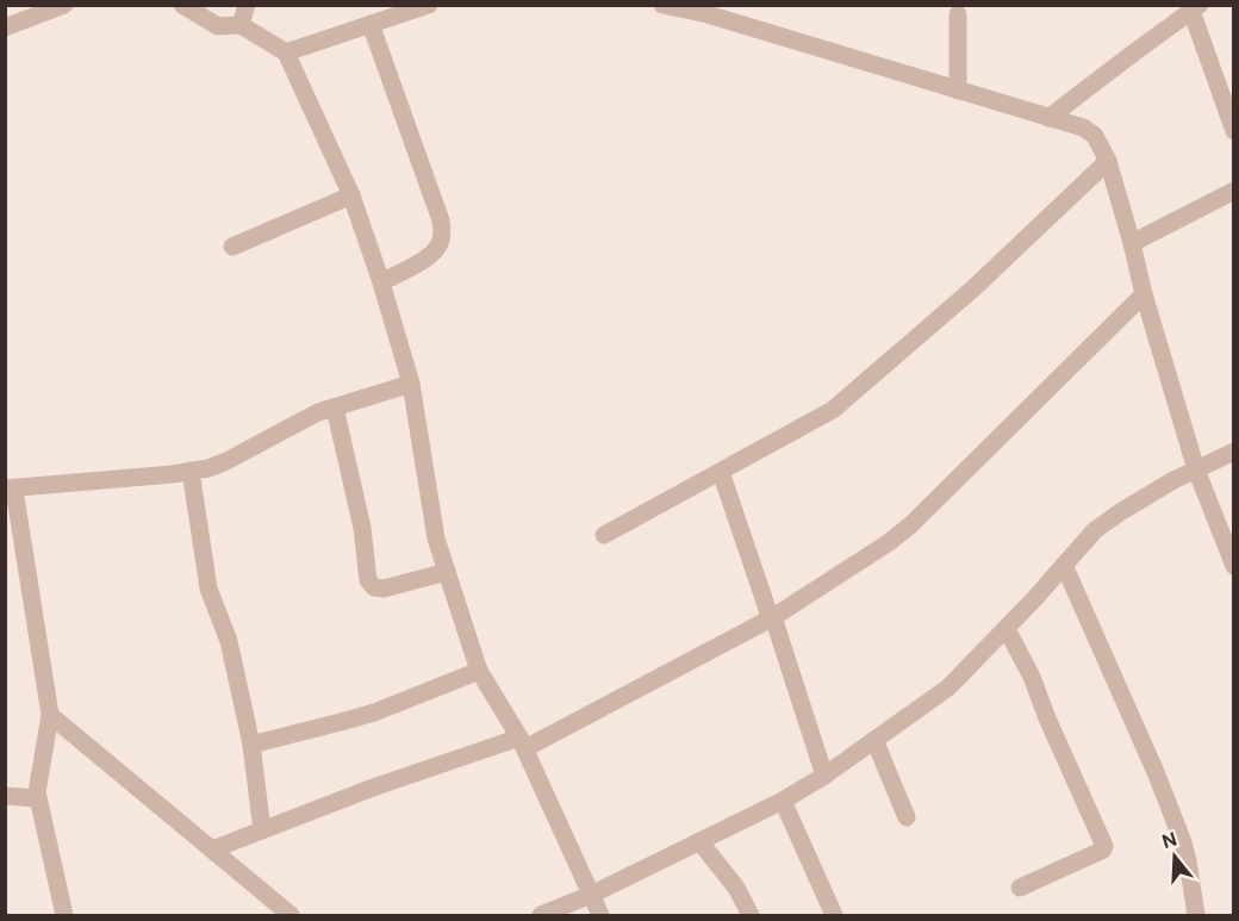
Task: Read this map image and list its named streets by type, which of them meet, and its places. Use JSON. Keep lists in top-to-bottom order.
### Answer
{
  "north": "top"
}
